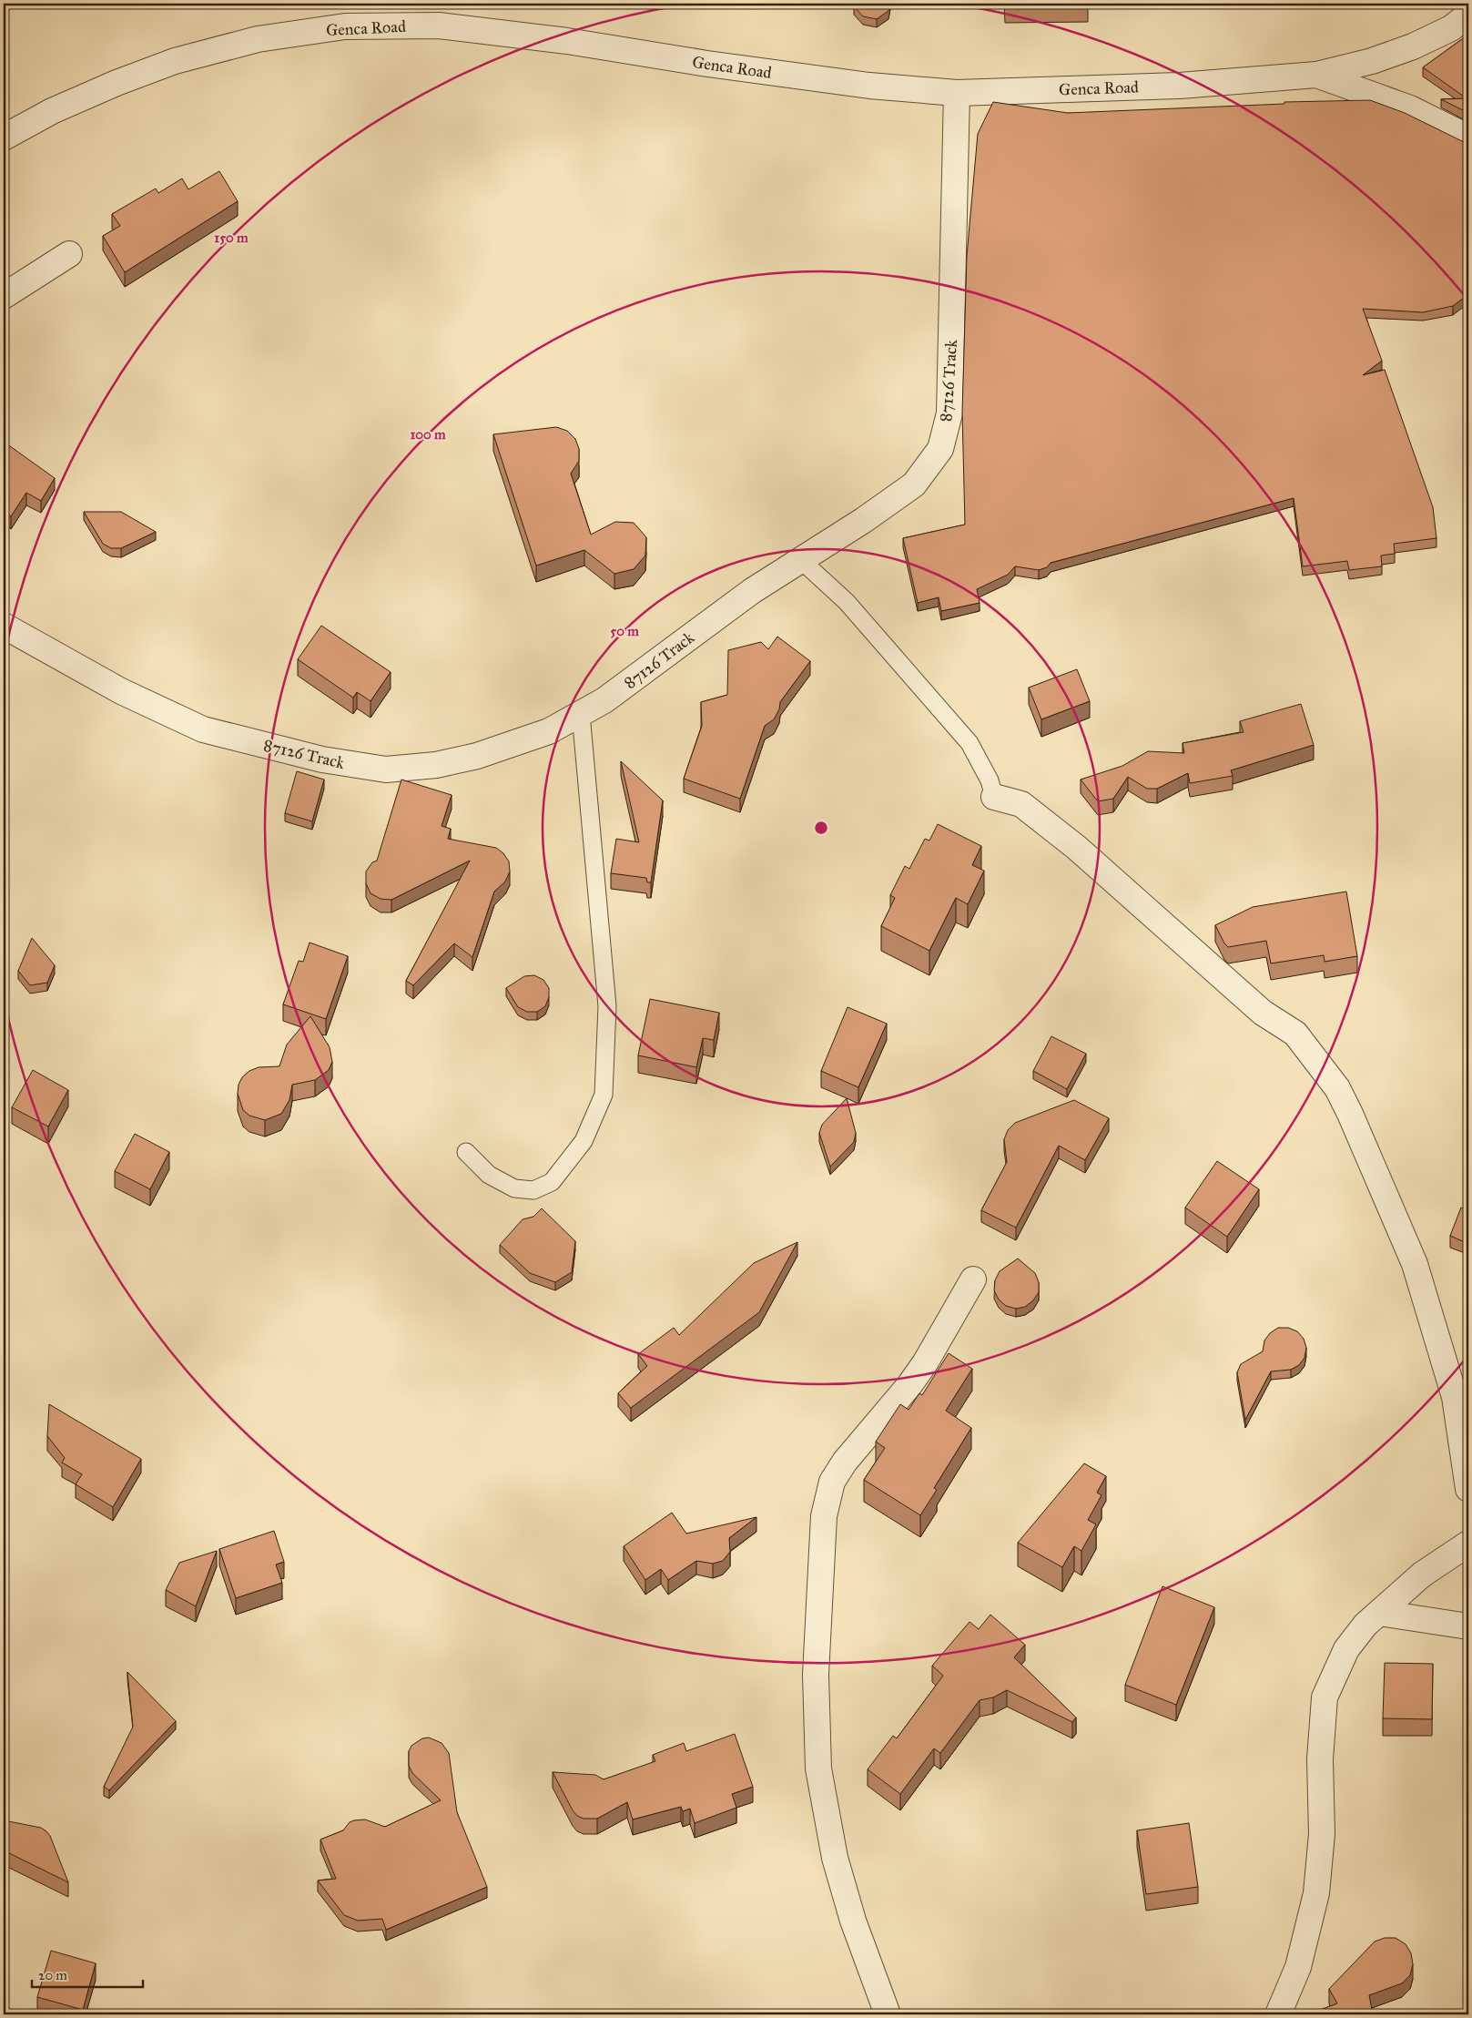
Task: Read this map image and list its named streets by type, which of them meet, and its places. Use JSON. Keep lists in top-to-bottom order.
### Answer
{
  "streets": {
    "street": ["Genca Road", "87126 Track"]
  },
  "crossings": [
    ["Genca Road", "87126 Track"]
  ],
  "scale_bar": "20 m",
  "rings": ["150 m", "100 m", "50 m"]
}
